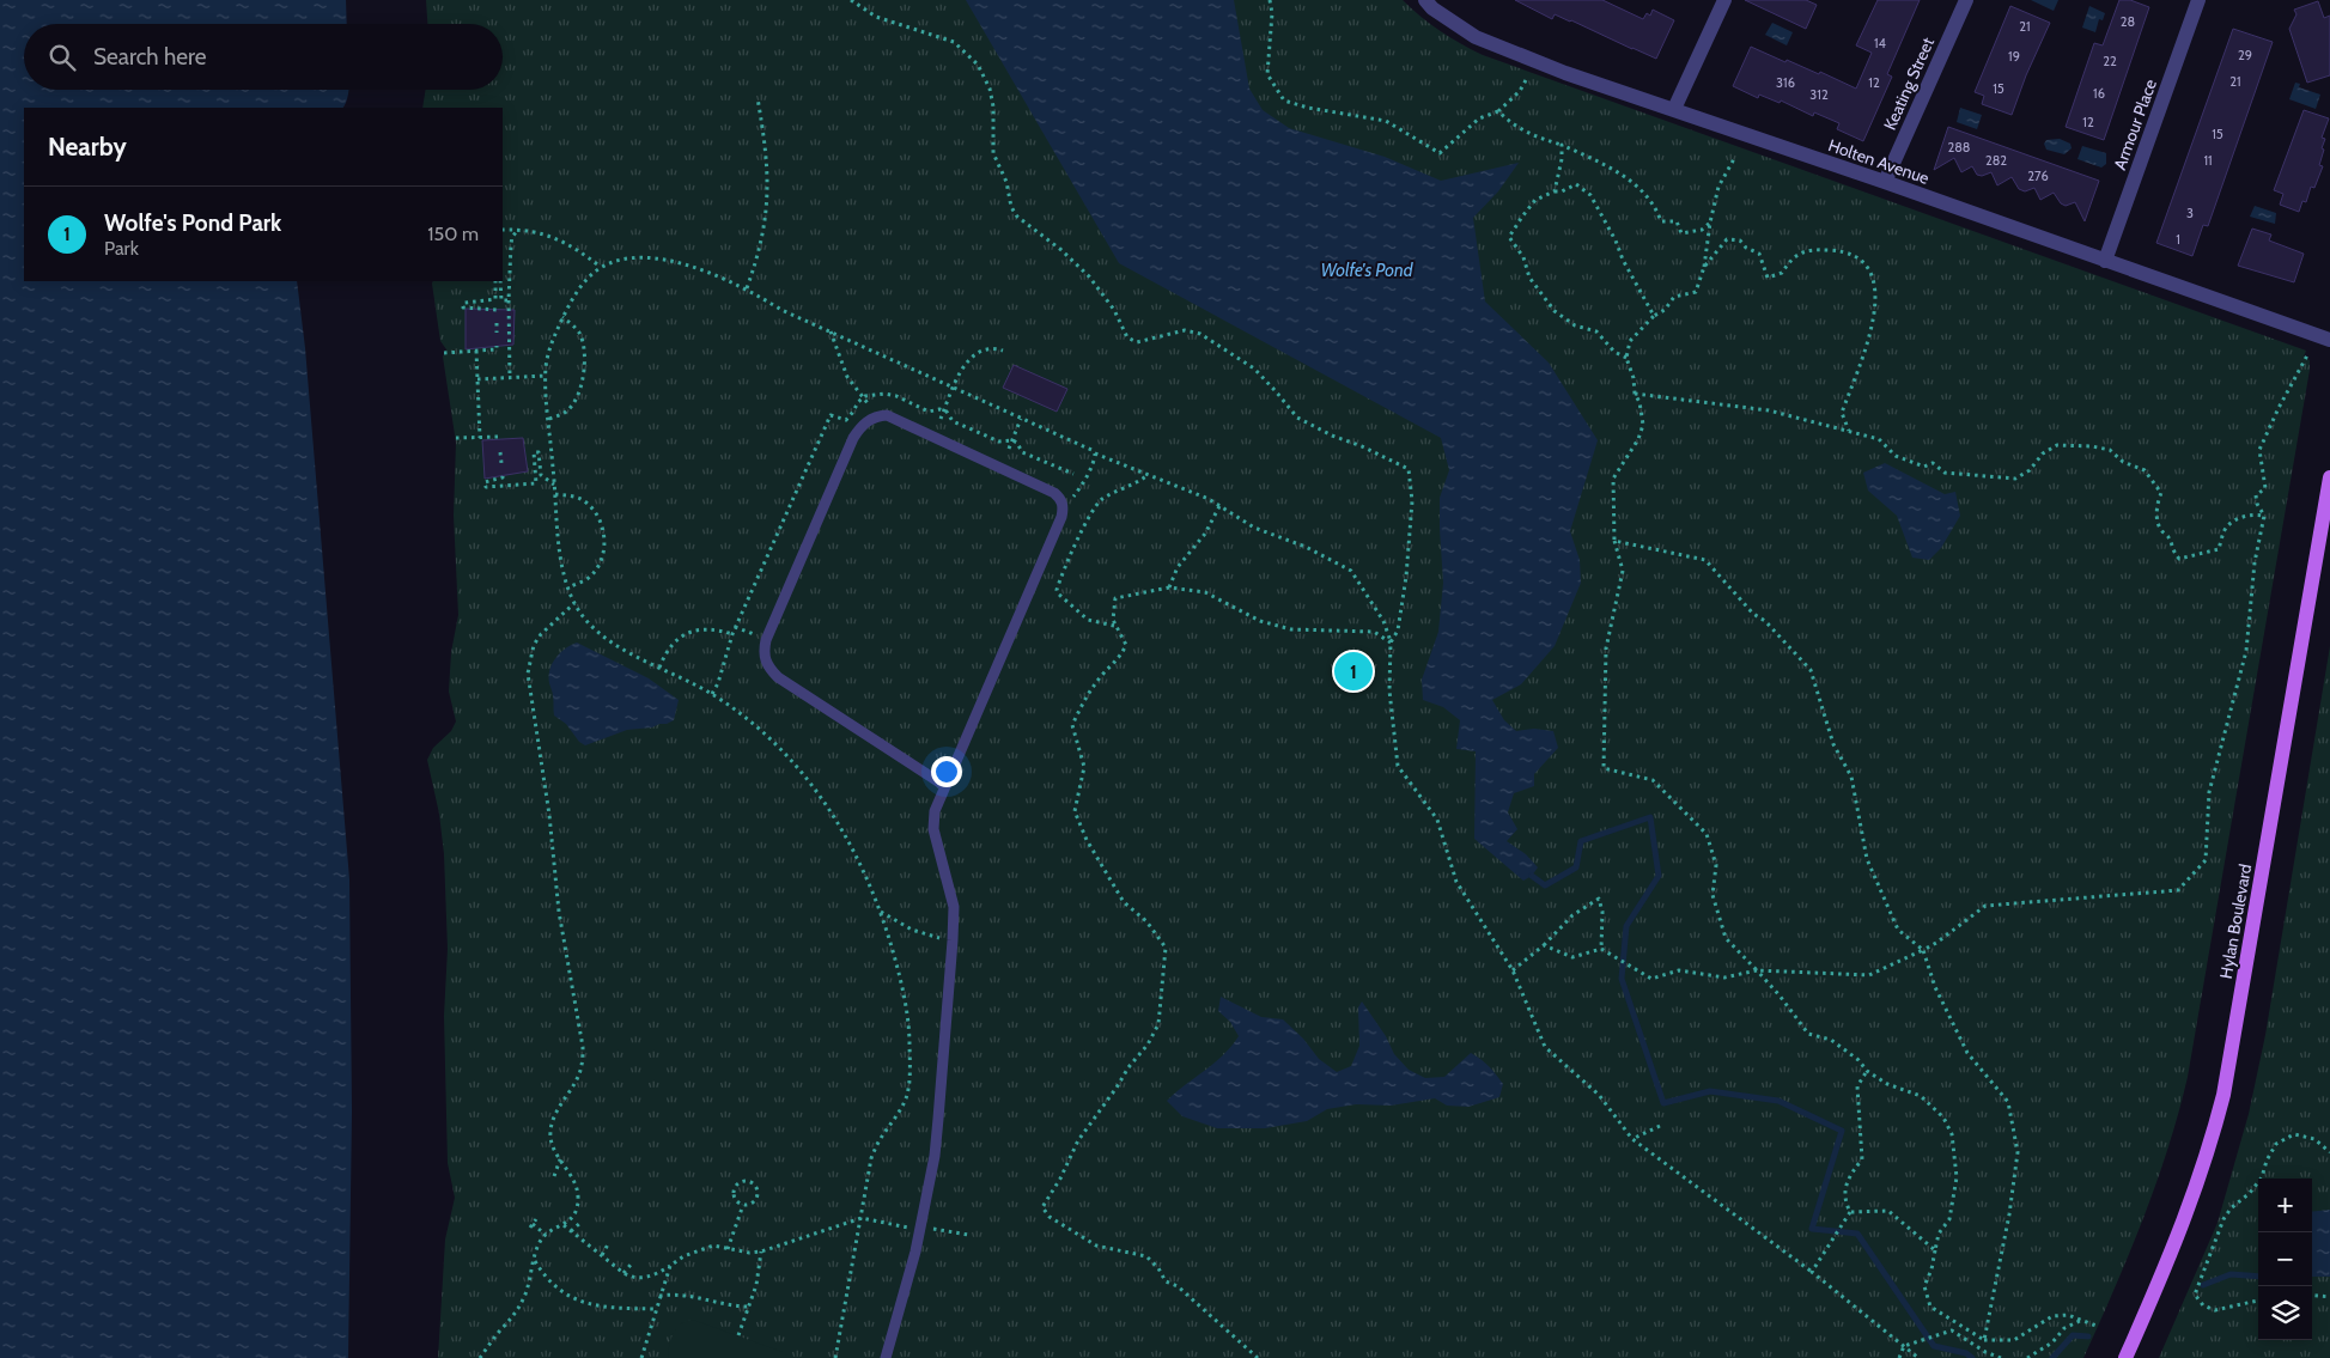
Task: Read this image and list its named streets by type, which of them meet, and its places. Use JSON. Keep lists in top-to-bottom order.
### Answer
{
  "streets": {
    "main road": ["Hylan Boulevard"],
    "street": ["Keating Street", "Armour Place", "Holten Avenue"]
  },
  "crossings": [
    ["Keating Street", "Holten Avenue"],
    ["Armour Place", "Holten Avenue"]
  ],
  "water": ["Wolfe's Pond"],
  "house_numbers": [
    "28",
    "21",
    "14",
    "29",
    "19",
    "22",
    "21",
    "316",
    "12",
    "15",
    "16",
    "312",
    "12",
    "15",
    "288",
    "282",
    "11",
    "276",
    "3",
    "1"
  ],
  "page": {
    "search": "Search here",
    "heading": "Nearby",
    "list": [
      {
        "mark": "1",
        "name": "Wolfe's Pond Park",
        "note": "Park",
        "value": "150 m"
      }
    ],
    "pins": "1",
    "map_buttons": ["+", "−"]
  }
}
